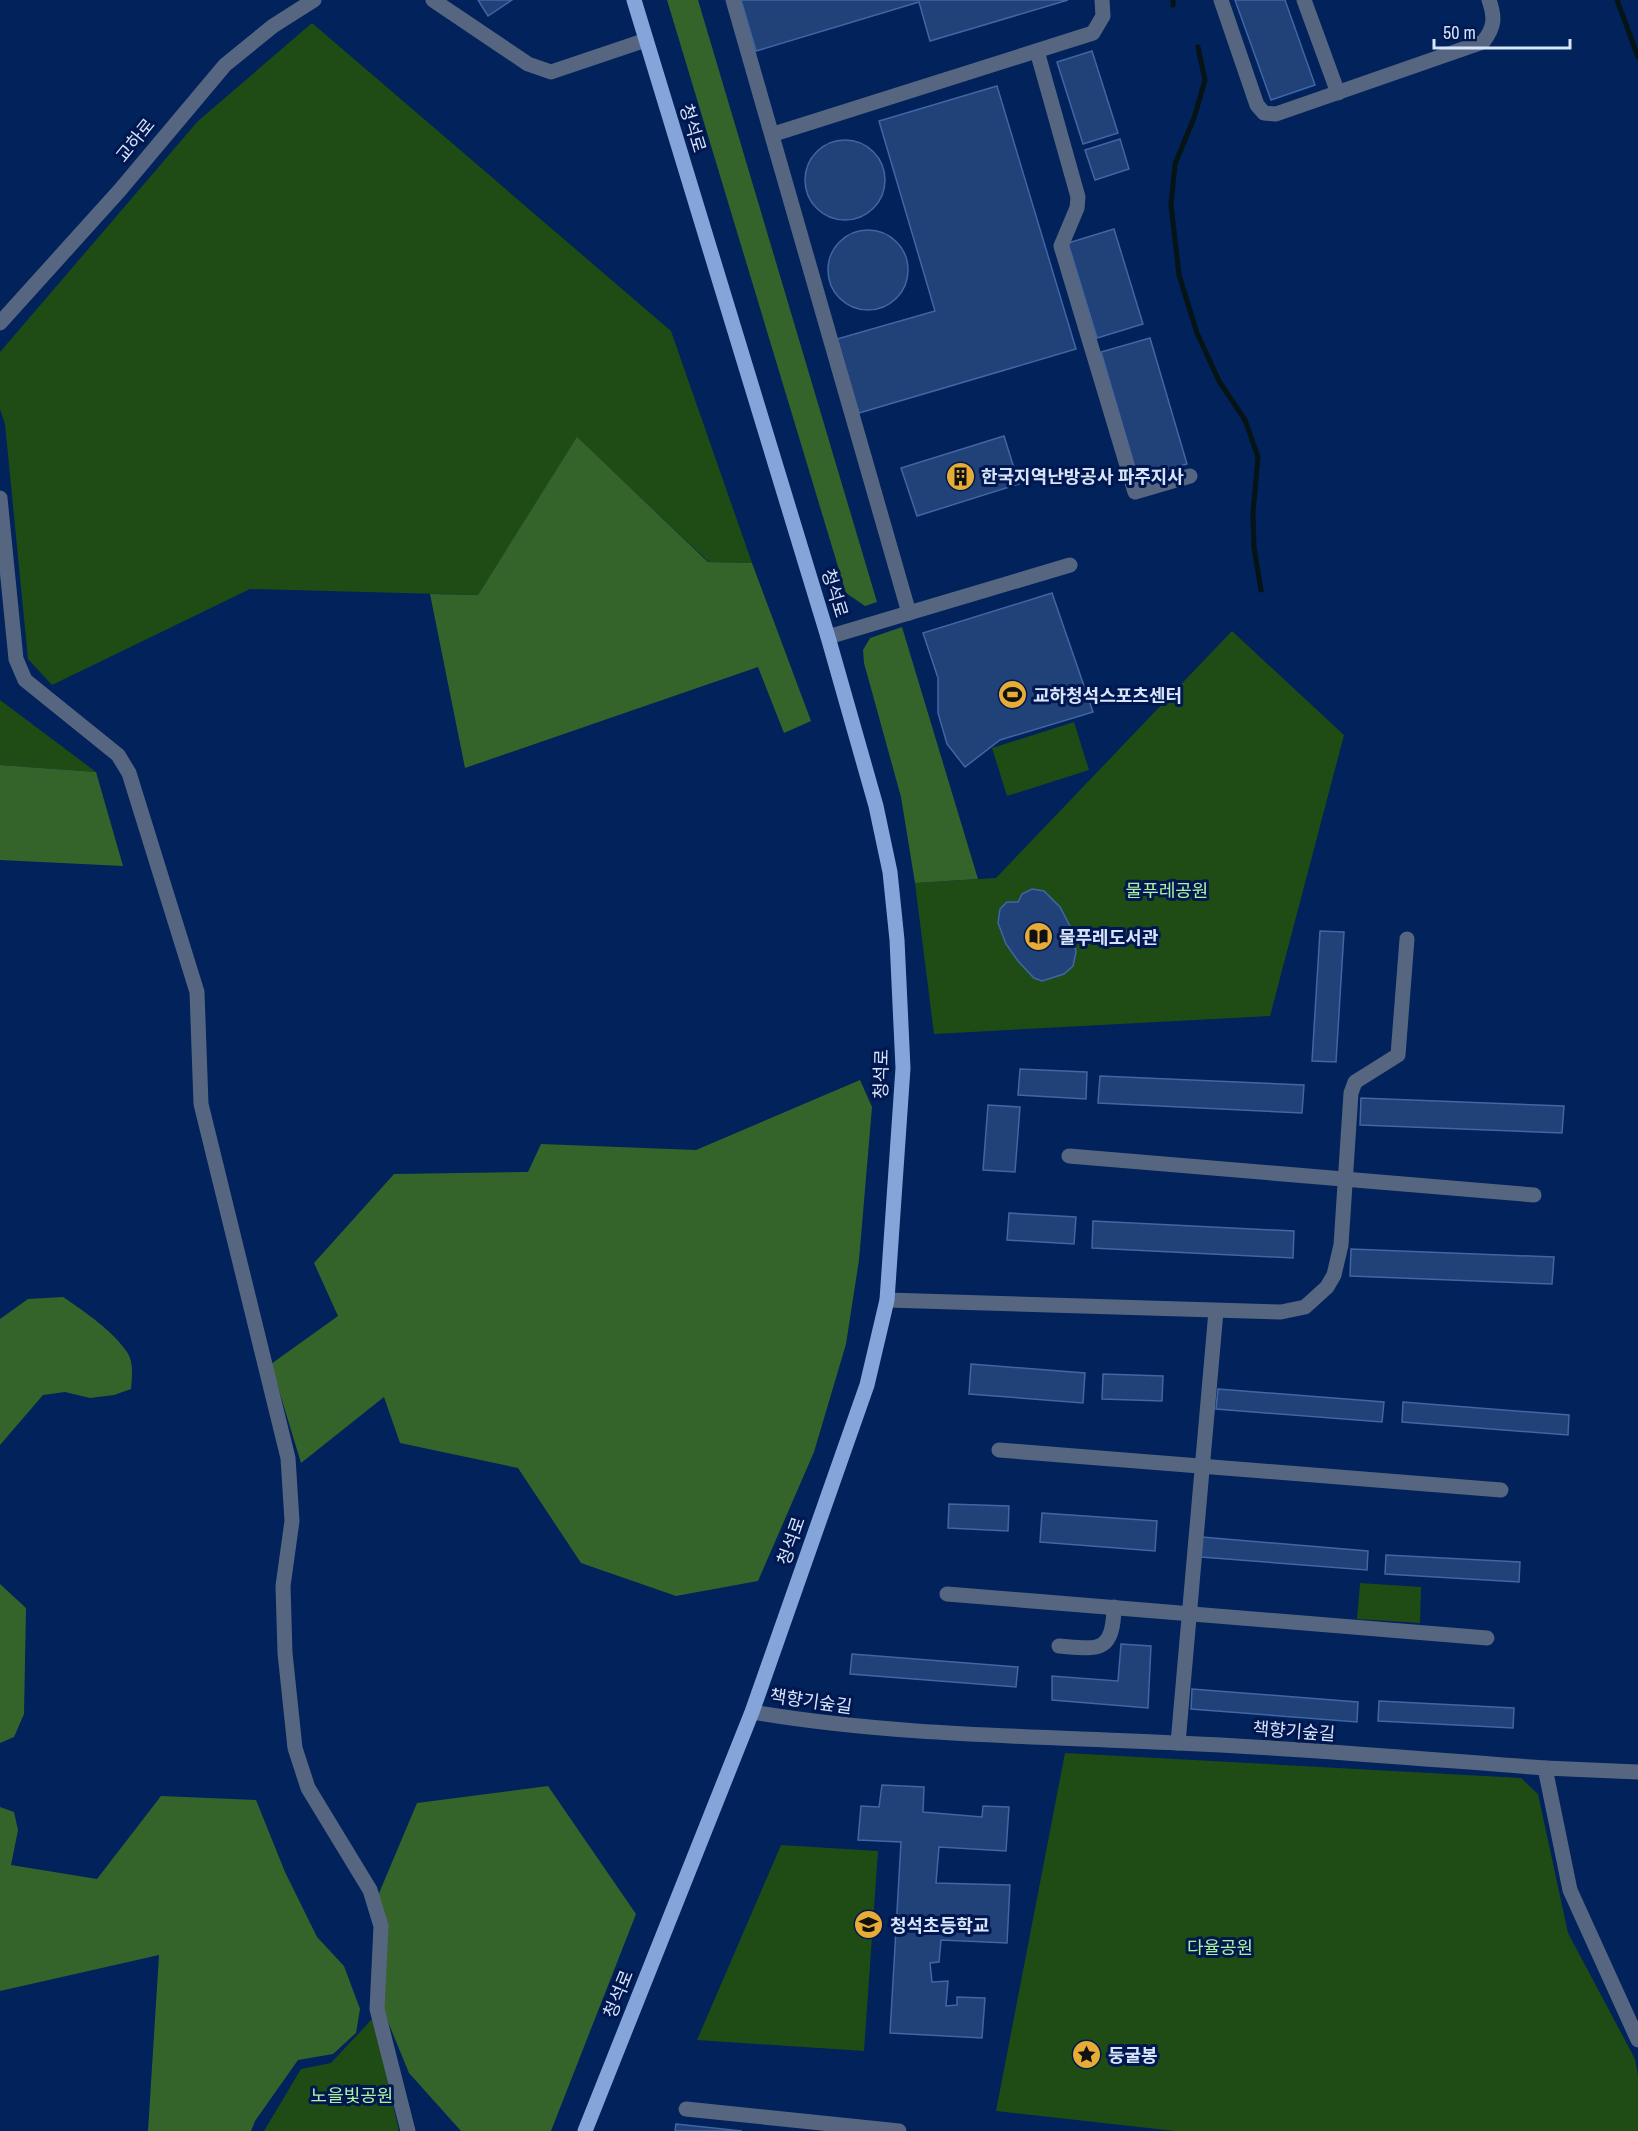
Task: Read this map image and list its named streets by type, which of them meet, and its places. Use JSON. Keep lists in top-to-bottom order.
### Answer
{
  "streets": {
    "main road": ["청석로"],
    "street": ["교하로", "책향기숲길"]
  },
  "crossings": [
    ["청석로", "책향기숲길"]
  ],
  "parks": ["물푸레공원", "다율공원", "노을빛공원"],
  "places": {
    "building": ["한국지역난방공사 파주지사"],
    "sports": ["교하청석스포츠센터"],
    "library": ["물푸레도서관"],
    "school or university": ["청석초등학교"],
    "place": ["둥굴봉"]
  },
  "scale_bar": "50 m"
}
